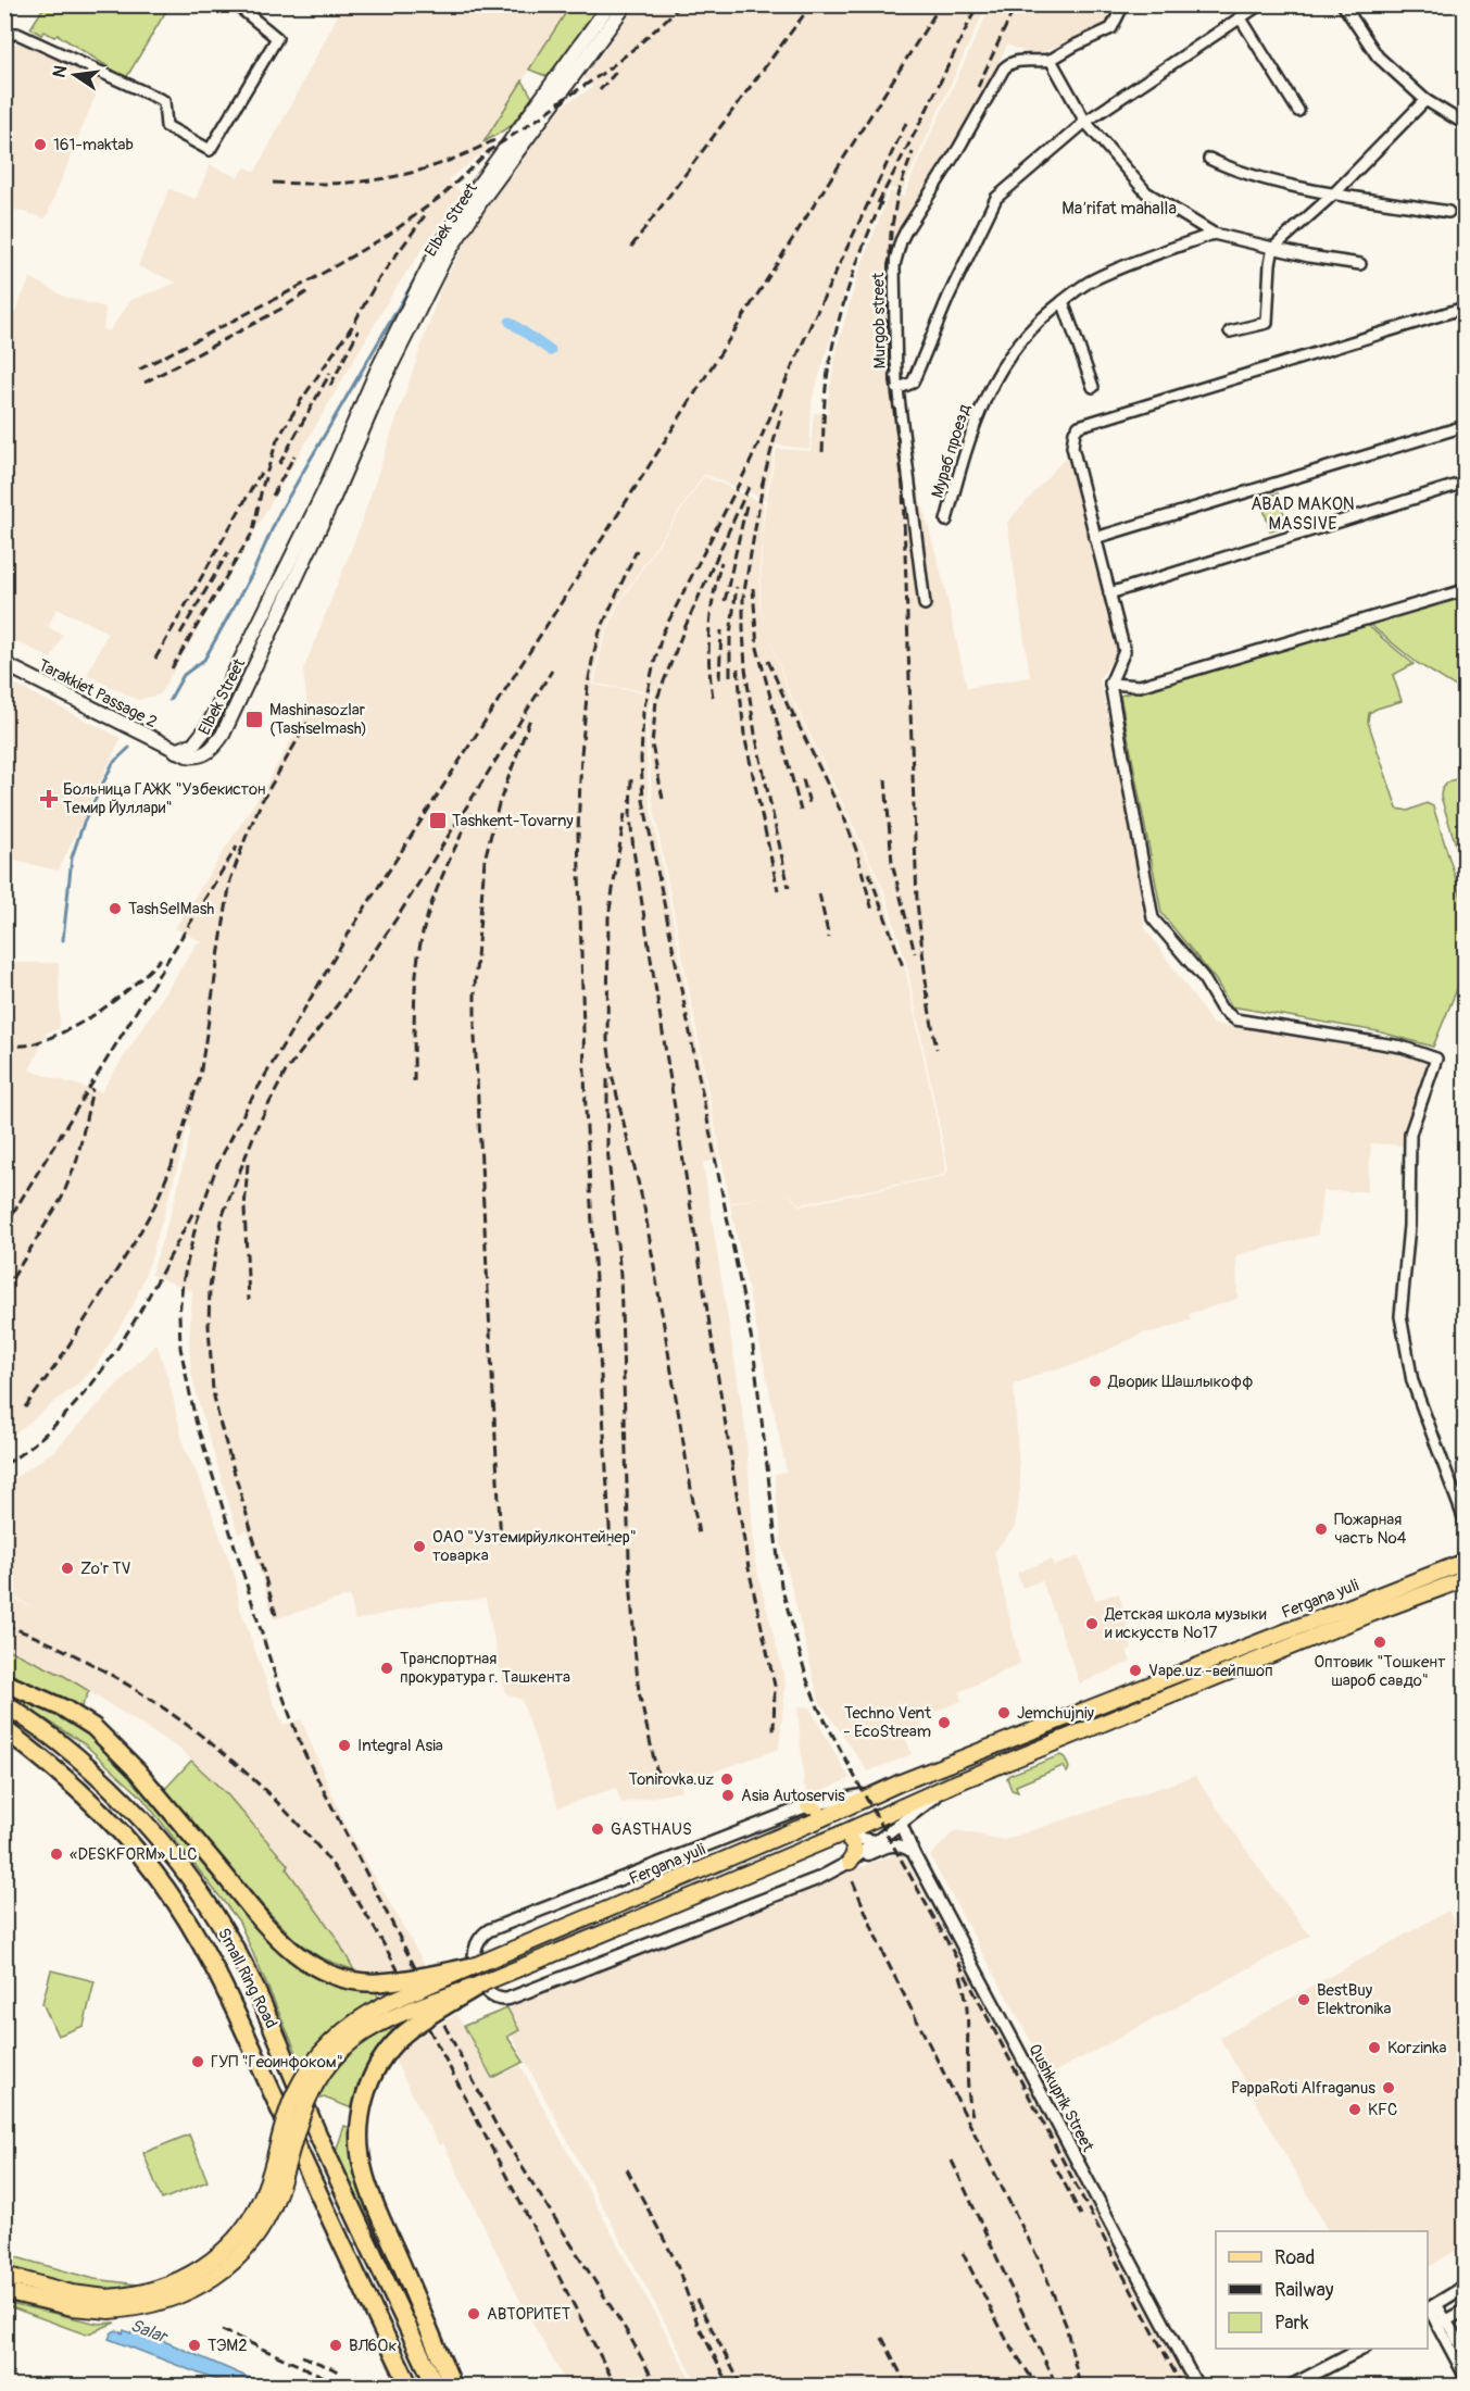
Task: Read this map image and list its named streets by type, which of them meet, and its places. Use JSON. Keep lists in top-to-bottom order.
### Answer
{
  "streets": {
    "highway": ["Small Ring Road"],
    "main road": ["Elbek Street", "Tarakkiet Passage 2", "Fergana yuli"],
    "street": ["Murgob street", "Мураб проезд", "Qushkuprik Street"]
  },
  "crossings": [
    ["Elbek Street", "Tarakkiet Passage 2"]
  ],
  "districts": ["Maʼrifat mahalla", "ABAD MAKON MASSIVE"],
  "water": ["Salar"],
  "places": {
    "other": [
      "161-maktab",
      "TashSelМash",
      "Дворик Шашлыкофф",
      "Пожарная часть №4",
      "ОАО \"Узтемирйулконтейнер\" товарка",
      "Zo'r TV",
      "Детская школа музыки и искусств №17",
      "Оптовик \"Тошкент шароб савдо\"",
      "Транспортная прокуратура г. Ташкента",
      "Vape.uz -вейпшоп",
      "Jemchujniy",
      "Techno Vent - EcoStream",
      "Integral Asia",
      "Tonirovka.uz",
      "Asia Autoservis",
      "GASTHAUS",
      "«DESKFORM» LLC",
      "BestBuy Elektronika",
      "Korzinka",
      "ГУП \"Геоинфоком\"",
      "PappaRoti Alfraganus",
      "KFC",
      "АВТОРИТЕТ",
      "ТЭМ2",
      "ВЛ60к"
    ],
    "transit": ["Mashinasozlar (Tashselmash)", "Tashkent-Tovarny"],
    "health": ["Больница ГАЖК \"Узбекистон Темир Йуллари\""]
  },
  "legend": ["Road", "Railway", "Park"],
  "north": "left"
}
